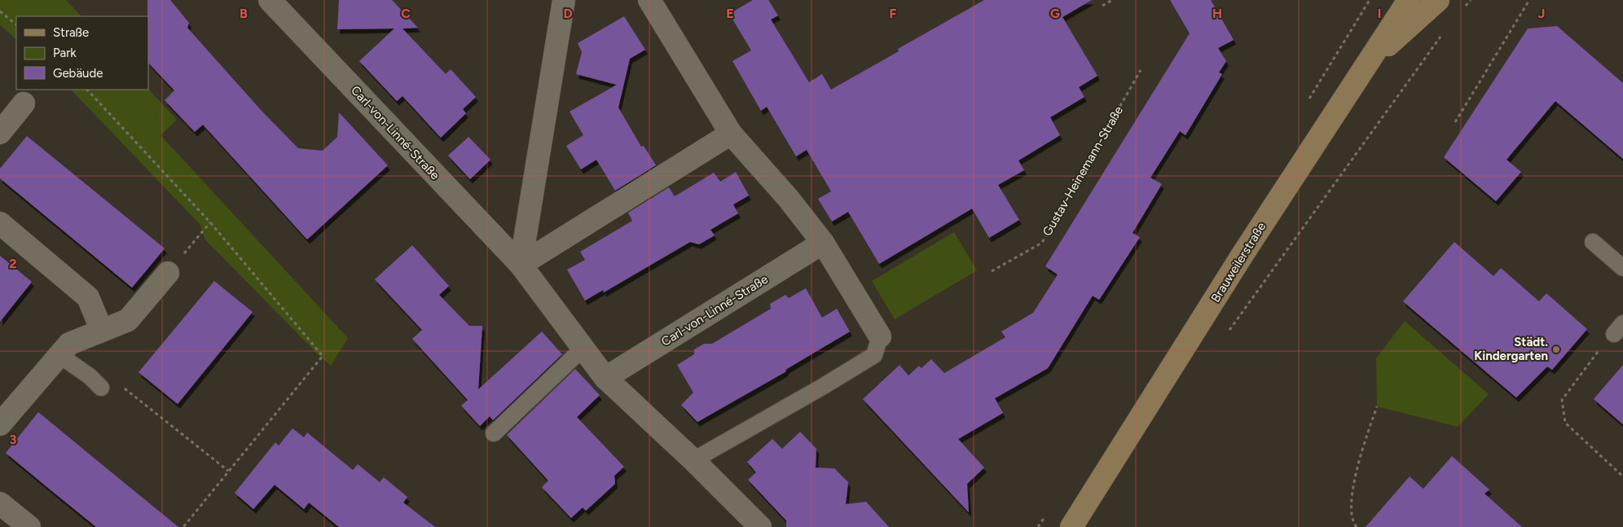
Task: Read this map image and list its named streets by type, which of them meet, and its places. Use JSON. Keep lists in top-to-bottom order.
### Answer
{
  "streets": {
    "main road": ["Brauweilerstraße"],
    "street": ["Carl-von-Linné-Straße"],
    "path": ["Gustav-Heinemann-Straße"]
  },
  "places": ["Städt. Kindergarten"],
  "legend": ["Straße", "Park", "Gebäude"],
  "grid": {
    "columns": [
      "B",
      "C",
      "D",
      "E",
      "F",
      "G",
      "H",
      "I",
      "J"
    ],
    "rows": ["2", "3"]
  }
}
